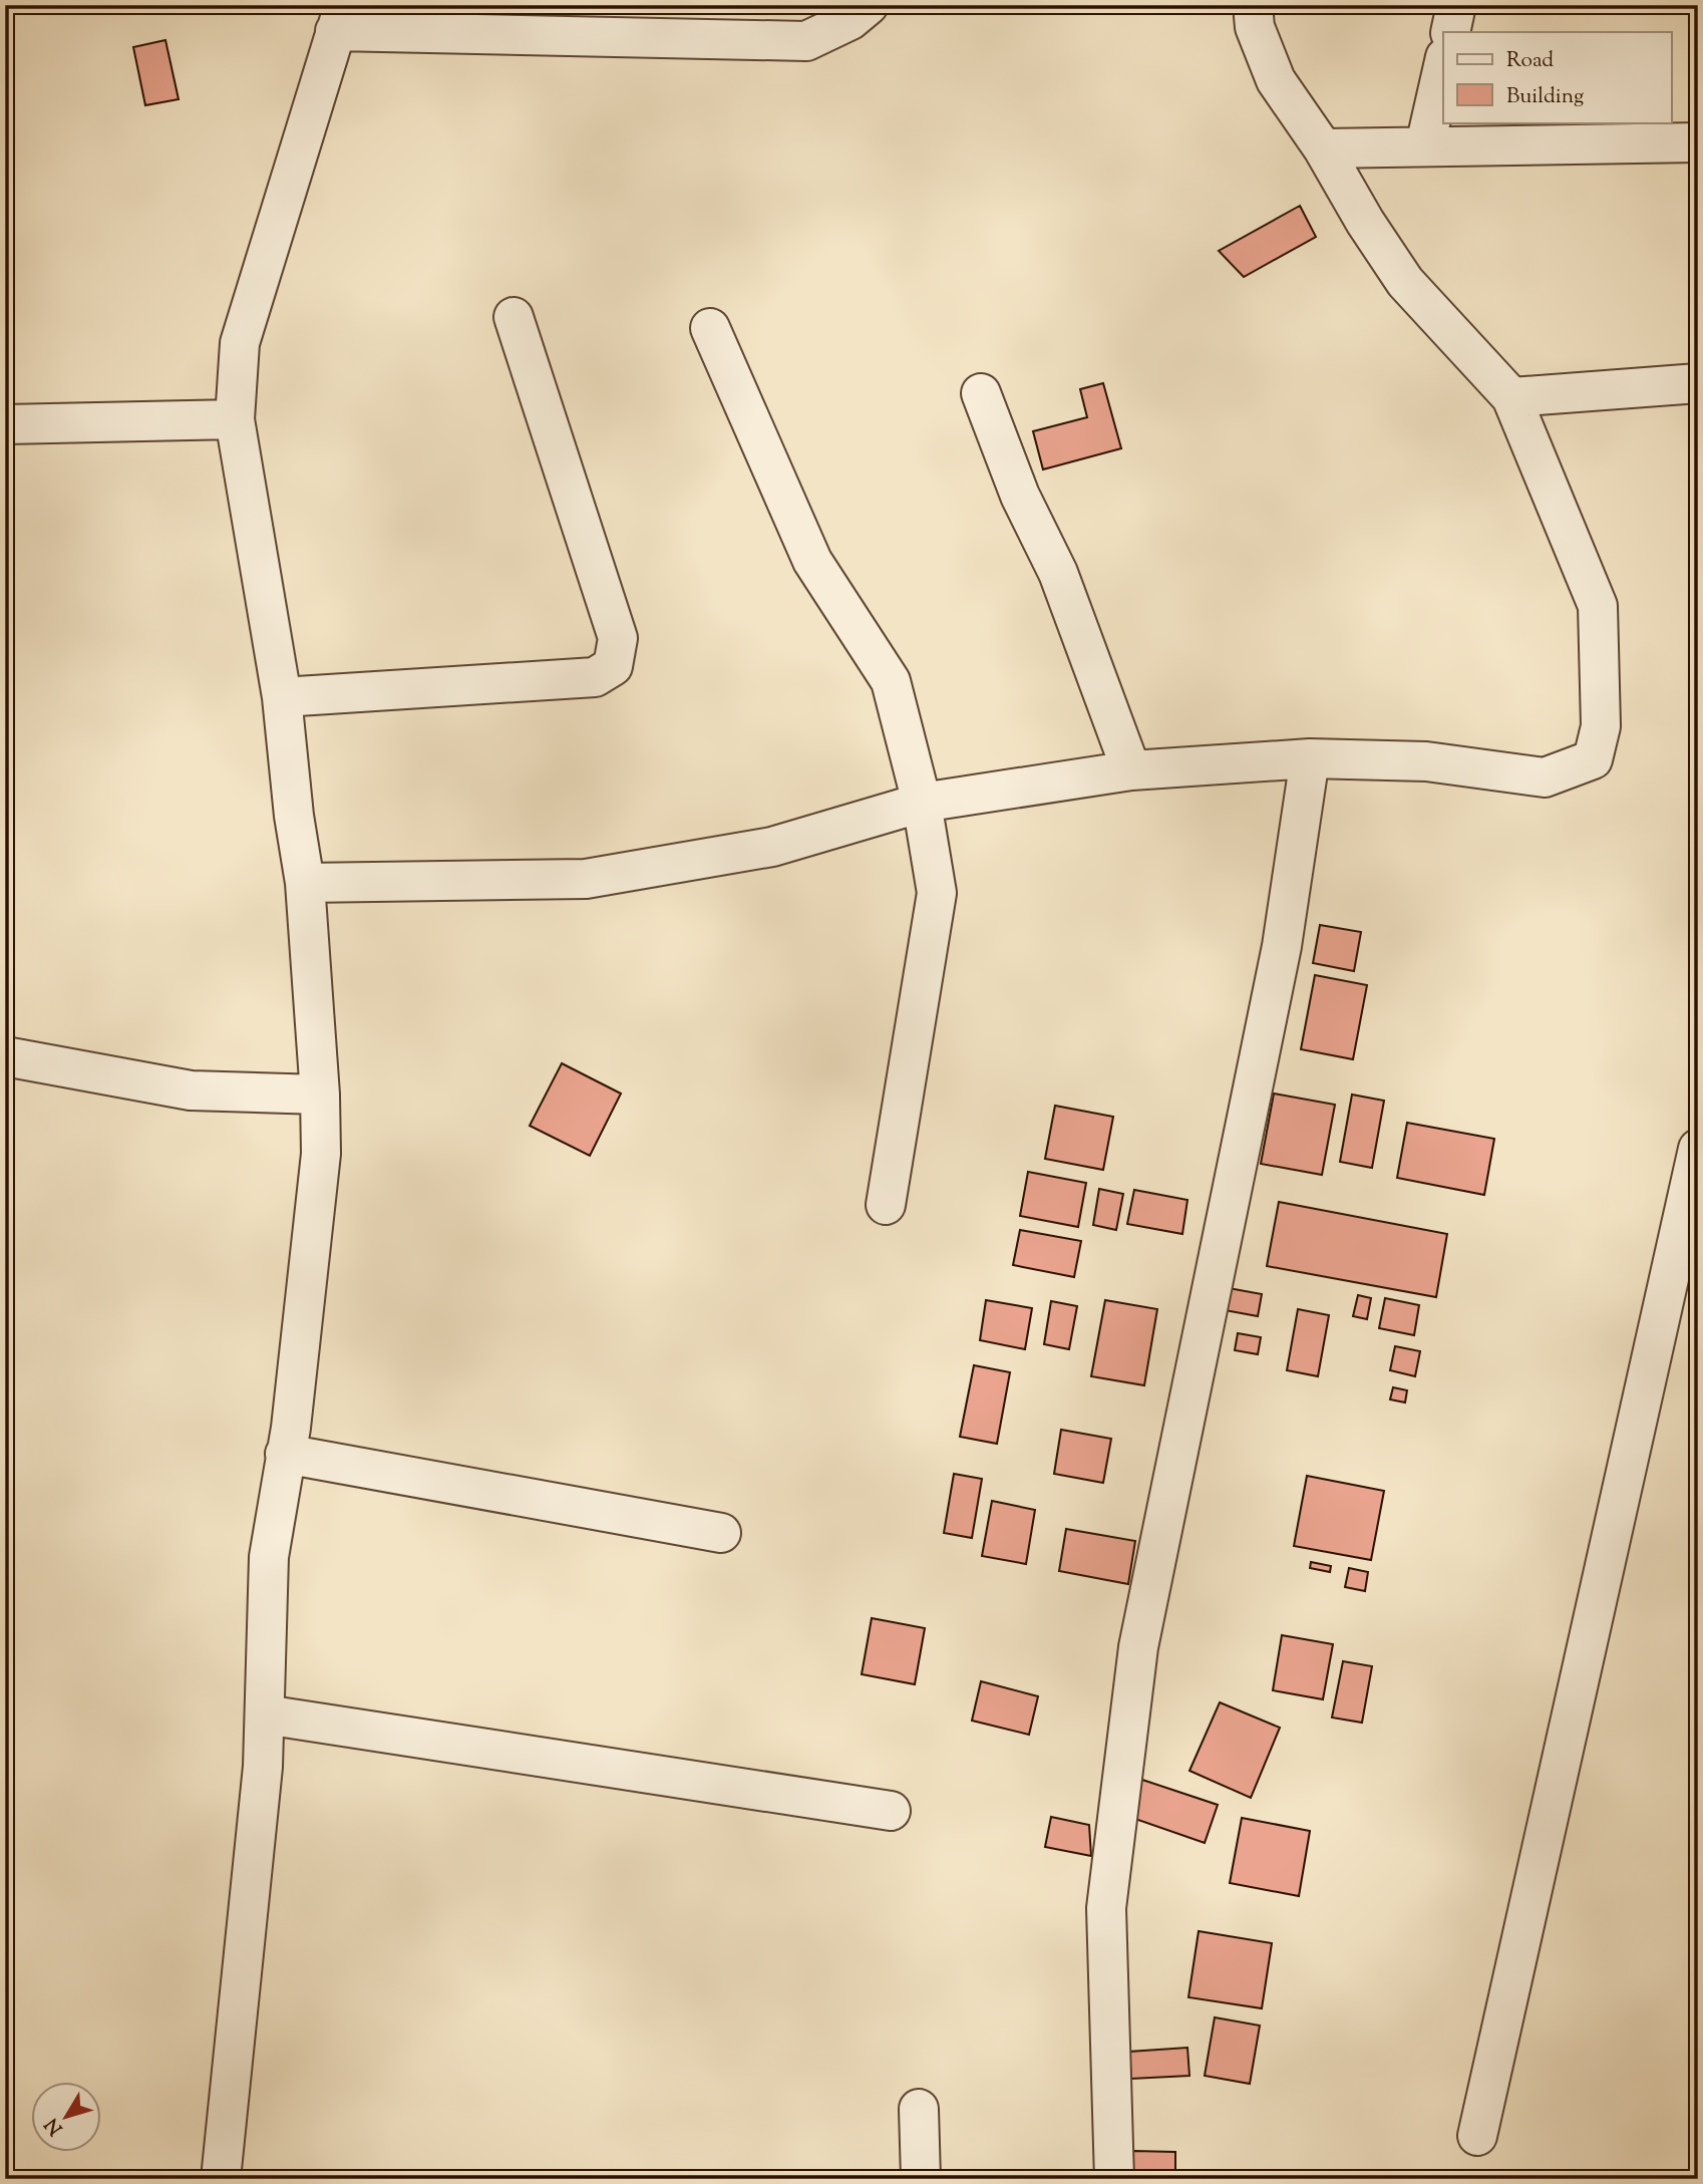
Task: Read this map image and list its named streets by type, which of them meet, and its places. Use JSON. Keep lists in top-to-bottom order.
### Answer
{
  "legend": ["Road", "Building"],
  "north": "bottom left"
}
